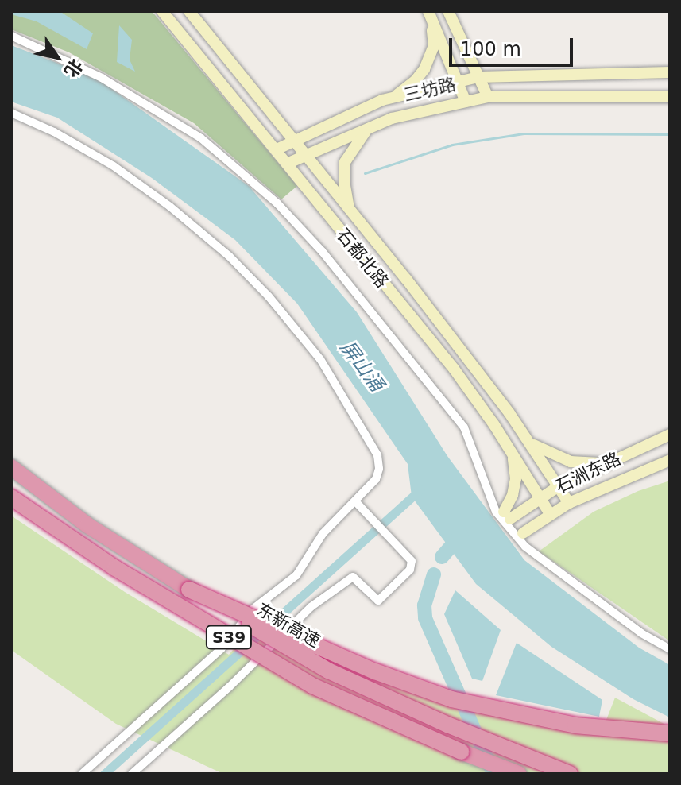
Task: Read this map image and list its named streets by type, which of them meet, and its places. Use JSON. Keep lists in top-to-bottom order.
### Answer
{
  "streets": {
    "highway": ["东新高速", "S39"],
    "main road": ["三坊路", "石都北路", "石洲东路"]
  },
  "crossings": [
    ["三坊路", "石都北路"],
    ["石都北路", "石洲东路"]
  ],
  "water": ["屏山涌"],
  "scale_bar": "100 m",
  "north": "bottom right"
}
